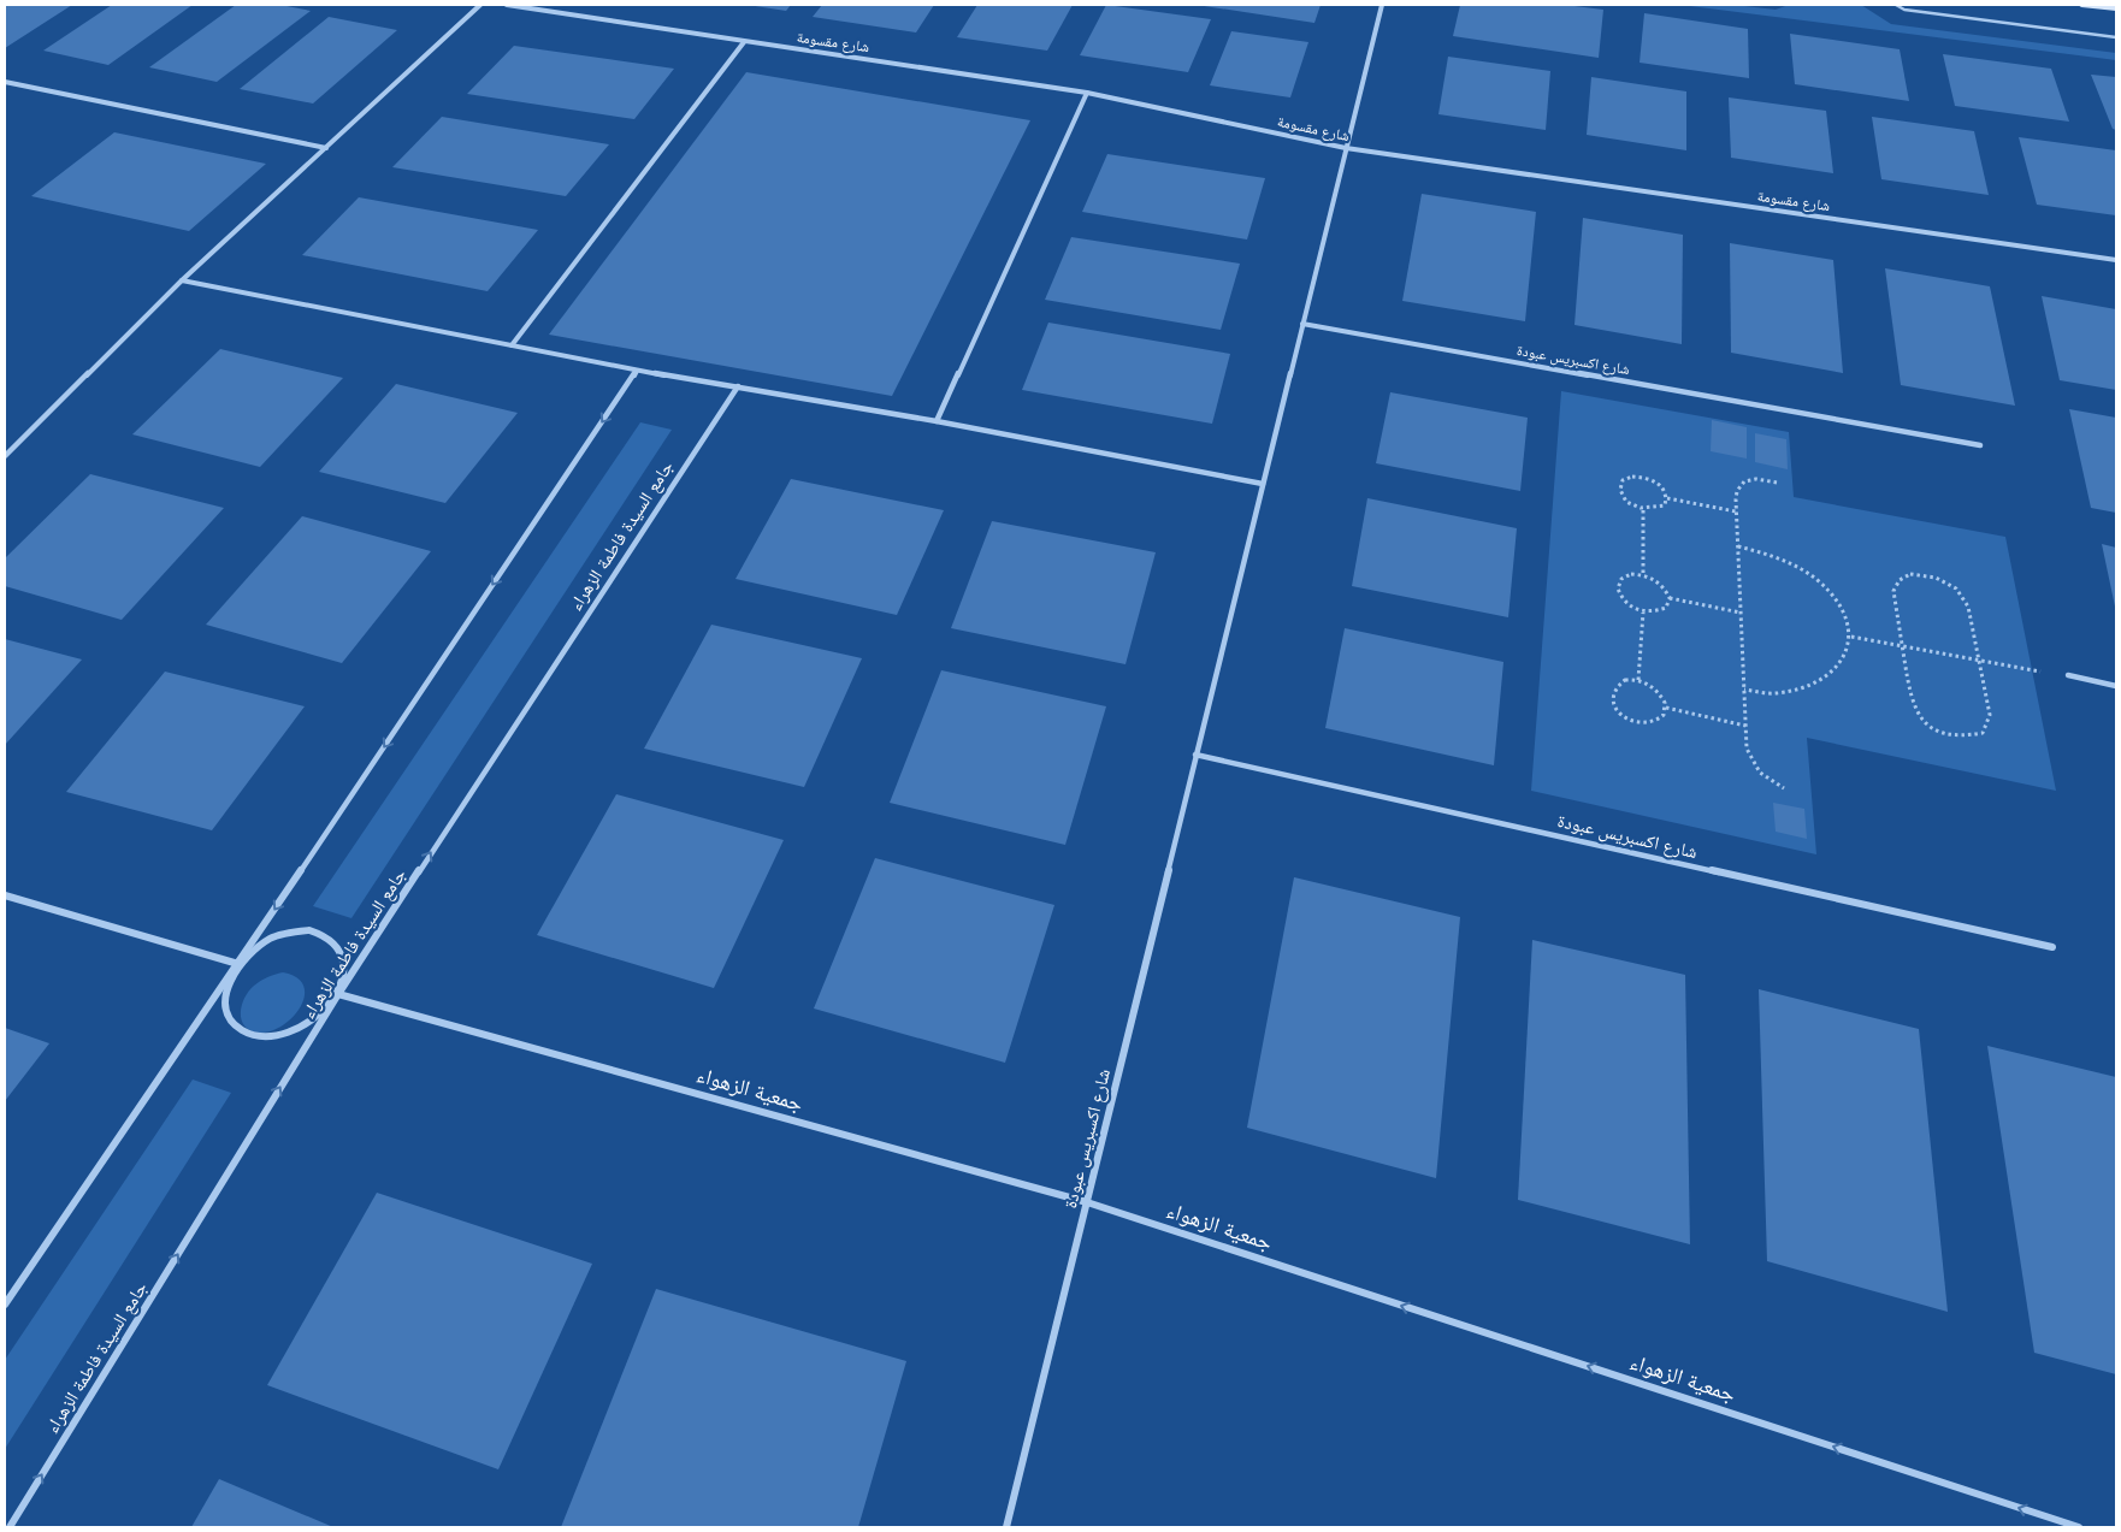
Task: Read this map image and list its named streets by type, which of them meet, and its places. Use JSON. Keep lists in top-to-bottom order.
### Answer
{
  "streets": {
    "street": [
      "شارع مقسومة",
      "شارع اكسبريس عبودة",
      "جامع السيدة فاطمة الزهراء",
      "جمعية الزهواء"
    ]
  },
  "crossings": [
    ["شارع مقسومة", "شارع اكسبريس عبودة"],
    ["شارع اكسبريس عبودة", "جمعية الزهواء"],
    ["جامع السيدة فاطمة الزهراء", "جمعية الزهواء"]
  ],
  "one_way": ["جامع السيدة فاطمة الزهراء", "جمعية الزهواء"]
}
